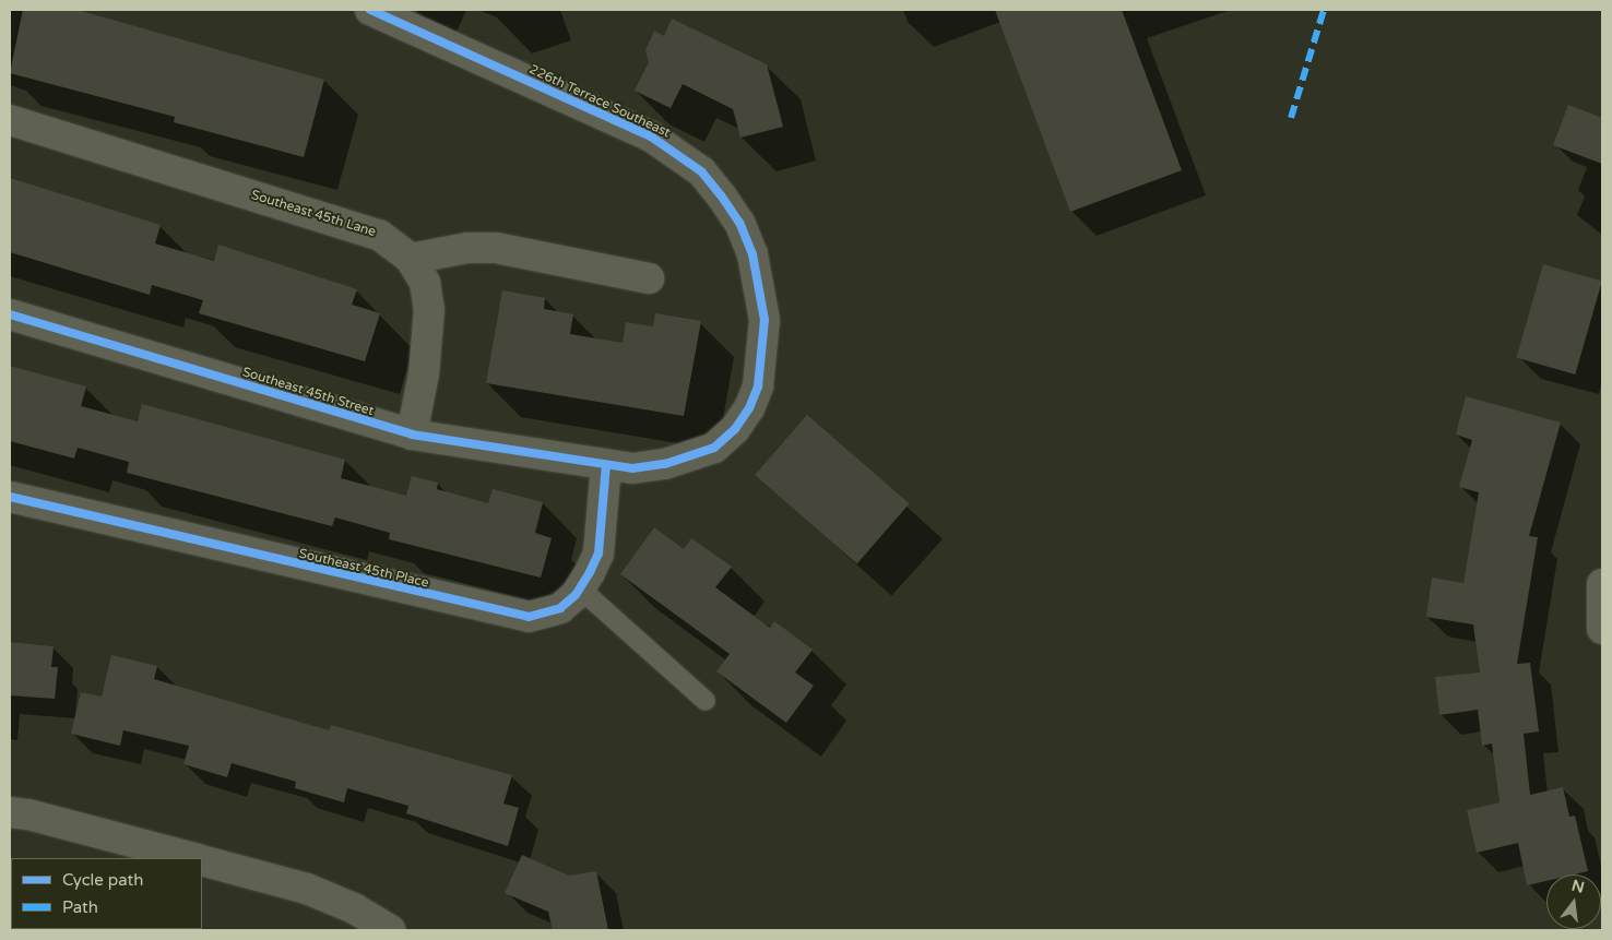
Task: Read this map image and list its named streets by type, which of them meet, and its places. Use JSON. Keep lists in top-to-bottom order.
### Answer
{
  "streets": {
    "street": [
      "226th Terrace Southeast",
      "Southeast 45th Lane",
      "Southeast 45th Street",
      "Southeast 45th Place"
    ]
  },
  "crossings": [
    ["226th Terrace Southeast", "Southeast 45th Street"],
    ["226th Terrace Southeast", "Southeast 45th Place"],
    ["Southeast 45th Lane", "Southeast 45th Street"],
    ["Southeast 45th Street", "Southeast 45th Place"]
  ],
  "legend": ["Cycle path", "Path"],
  "north": "top"
}
